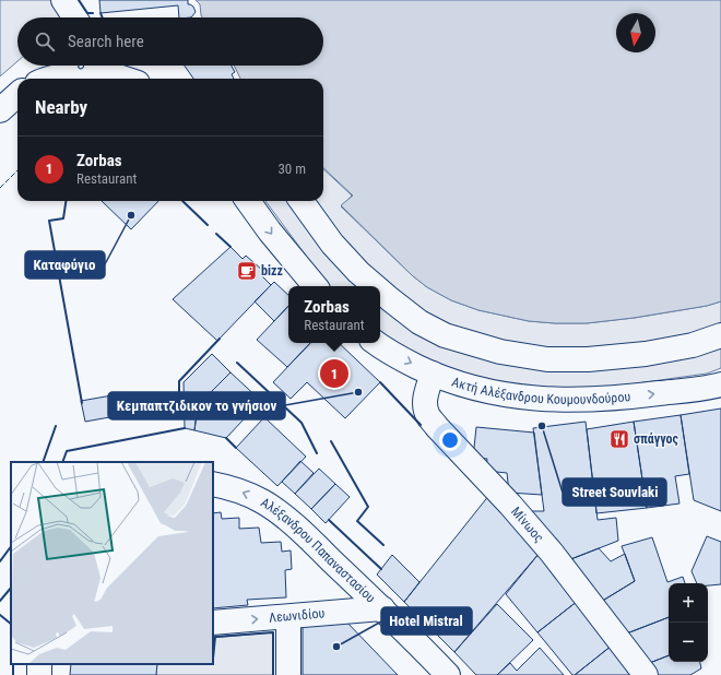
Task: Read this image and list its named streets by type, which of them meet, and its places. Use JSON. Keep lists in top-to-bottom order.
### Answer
{
  "streets": {
    "street": [
      "Ακτή Αλέξανδρου Κουμουνδούρου",
      "Μίνωος",
      "Αλέξανδρου Παπαναστασίου",
      "Λεωνιδίου"
    ]
  },
  "crossings": [
    ["Ακτή Αλέξανδρου Κουμουνδούρου", "Μίνωος"],
    ["Αλέξανδρου Παπαναστασίου", "Λεωνιδίου"]
  ],
  "one_way": ["Αλέξανδρου Παπαναστασίου", "Λεωνιδίου"],
  "places": {
    "other": [
      "Καταφύγιο",
      "Κεμπαπτζιδικον το γνήσιον",
      "Street Souvlaki",
      "Hotel Mistral"
    ],
    "cafe": ["bizz"],
    "restaurant": ["σπάγγος"]
  },
  "north": "bottom",
  "page": {
    "search": "Search here",
    "heading": "Nearby",
    "list": [
      {
        "mark": "1",
        "name": "Zorbas",
        "note": "Restaurant",
        "value": "30 m"
      }
    ],
    "popup": ["Zorbas", "Restaurant"],
    "pins": "1",
    "map_buttons": ["+", "−"]
  }
}
